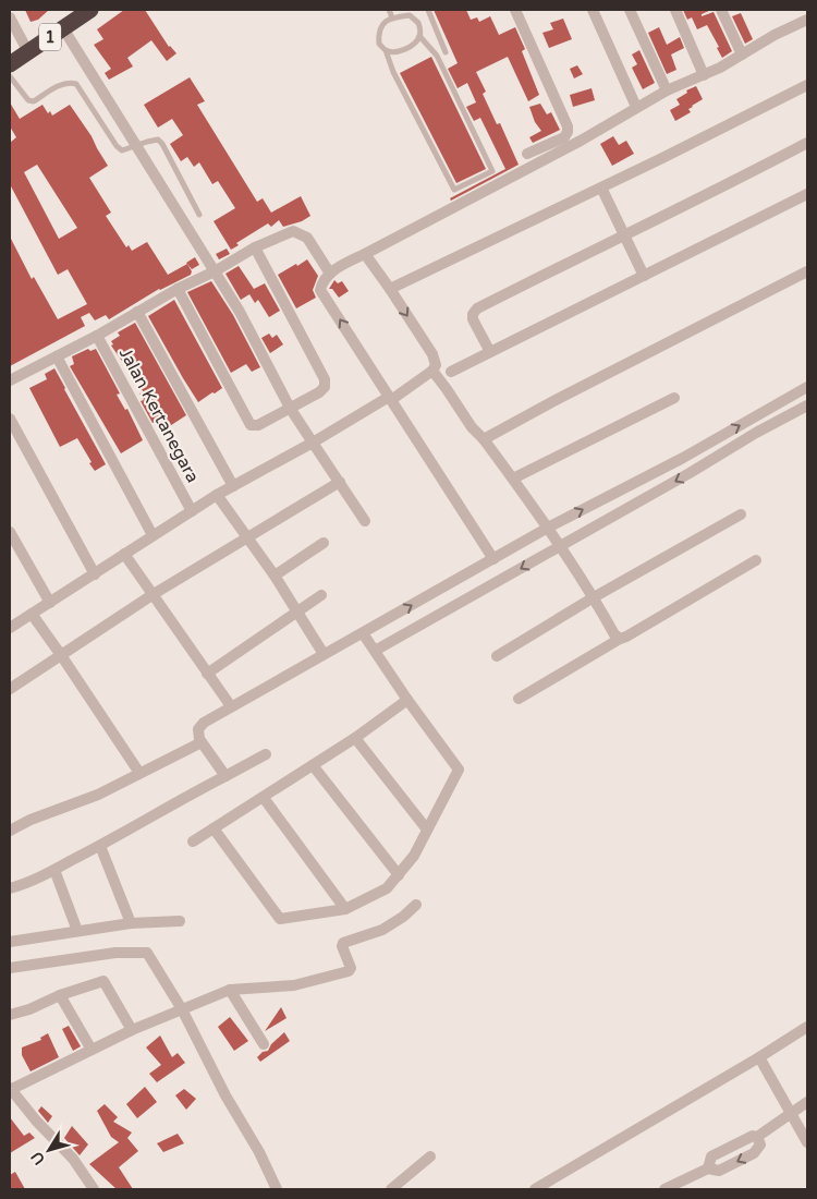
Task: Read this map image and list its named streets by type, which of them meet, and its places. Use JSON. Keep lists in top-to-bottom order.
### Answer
{
  "streets": {
    "highway": ["1"],
    "street": ["Jalan Kertanegara"]
  },
  "north": "bottom left"
}
